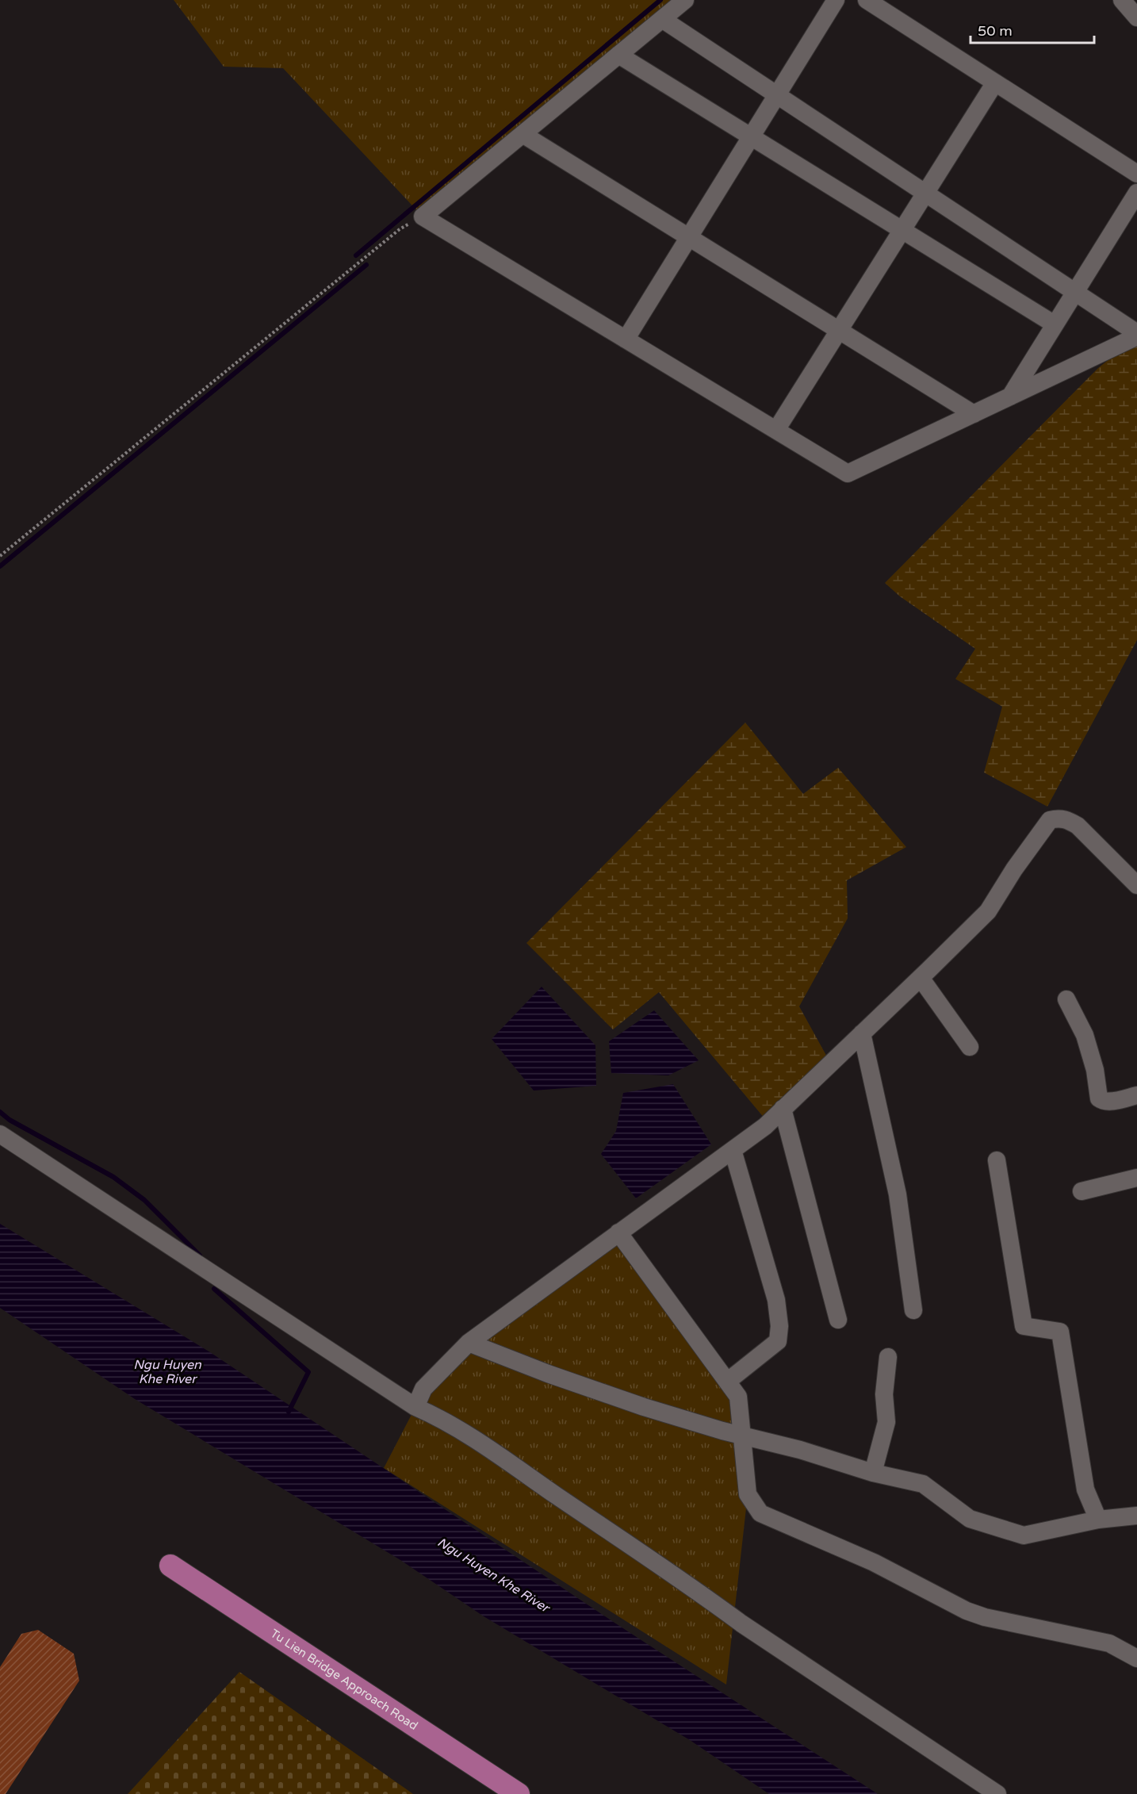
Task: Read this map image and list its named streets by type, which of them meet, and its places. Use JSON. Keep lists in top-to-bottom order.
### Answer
{
  "streets": {
    "main road": ["Tu Lien Bridge Approach Road"]
  },
  "water": ["Ngu Huyen Khe River"],
  "scale_bar": "50 m"
}
